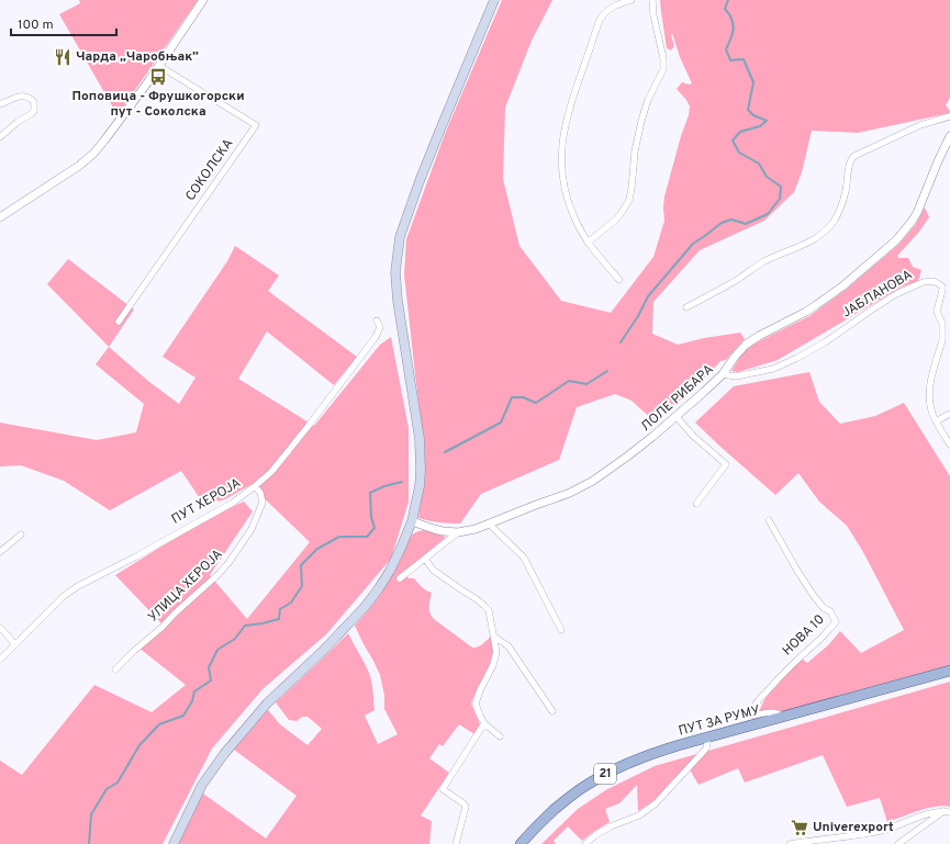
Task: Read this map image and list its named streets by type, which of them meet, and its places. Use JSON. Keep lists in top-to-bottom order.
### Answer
{
  "streets": {
    "main road": ["ПУТ ЗА РУМУ", "21"],
    "street": [
      "СОКОЛСКА",
      "ЈАБЛАНОВА",
      "ЛОЛЕ РИБАРА",
      "ПУТ ХЕРОЈА",
      "УЛИЦА ХЕРОЈА",
      "НОВА 10"
    ]
  },
  "crossings": [
    ["ЈАБЛАНОВА", "ЛОЛЕ РИБАРА"],
    ["ПУТ ХЕРОЈА", "УЛИЦА ХЕРОЈА"],
    ["НОВА 10", "ПУТ ЗА РУМУ"]
  ],
  "places": {
    "restaurant": ["Чарда „Чаробњак”"],
    "bus stop": ["Поповица - Фрушкогорски пут - Соколска"],
    "supermarket": ["Univerexport"]
  },
  "scale_bar": "100 m"
}
